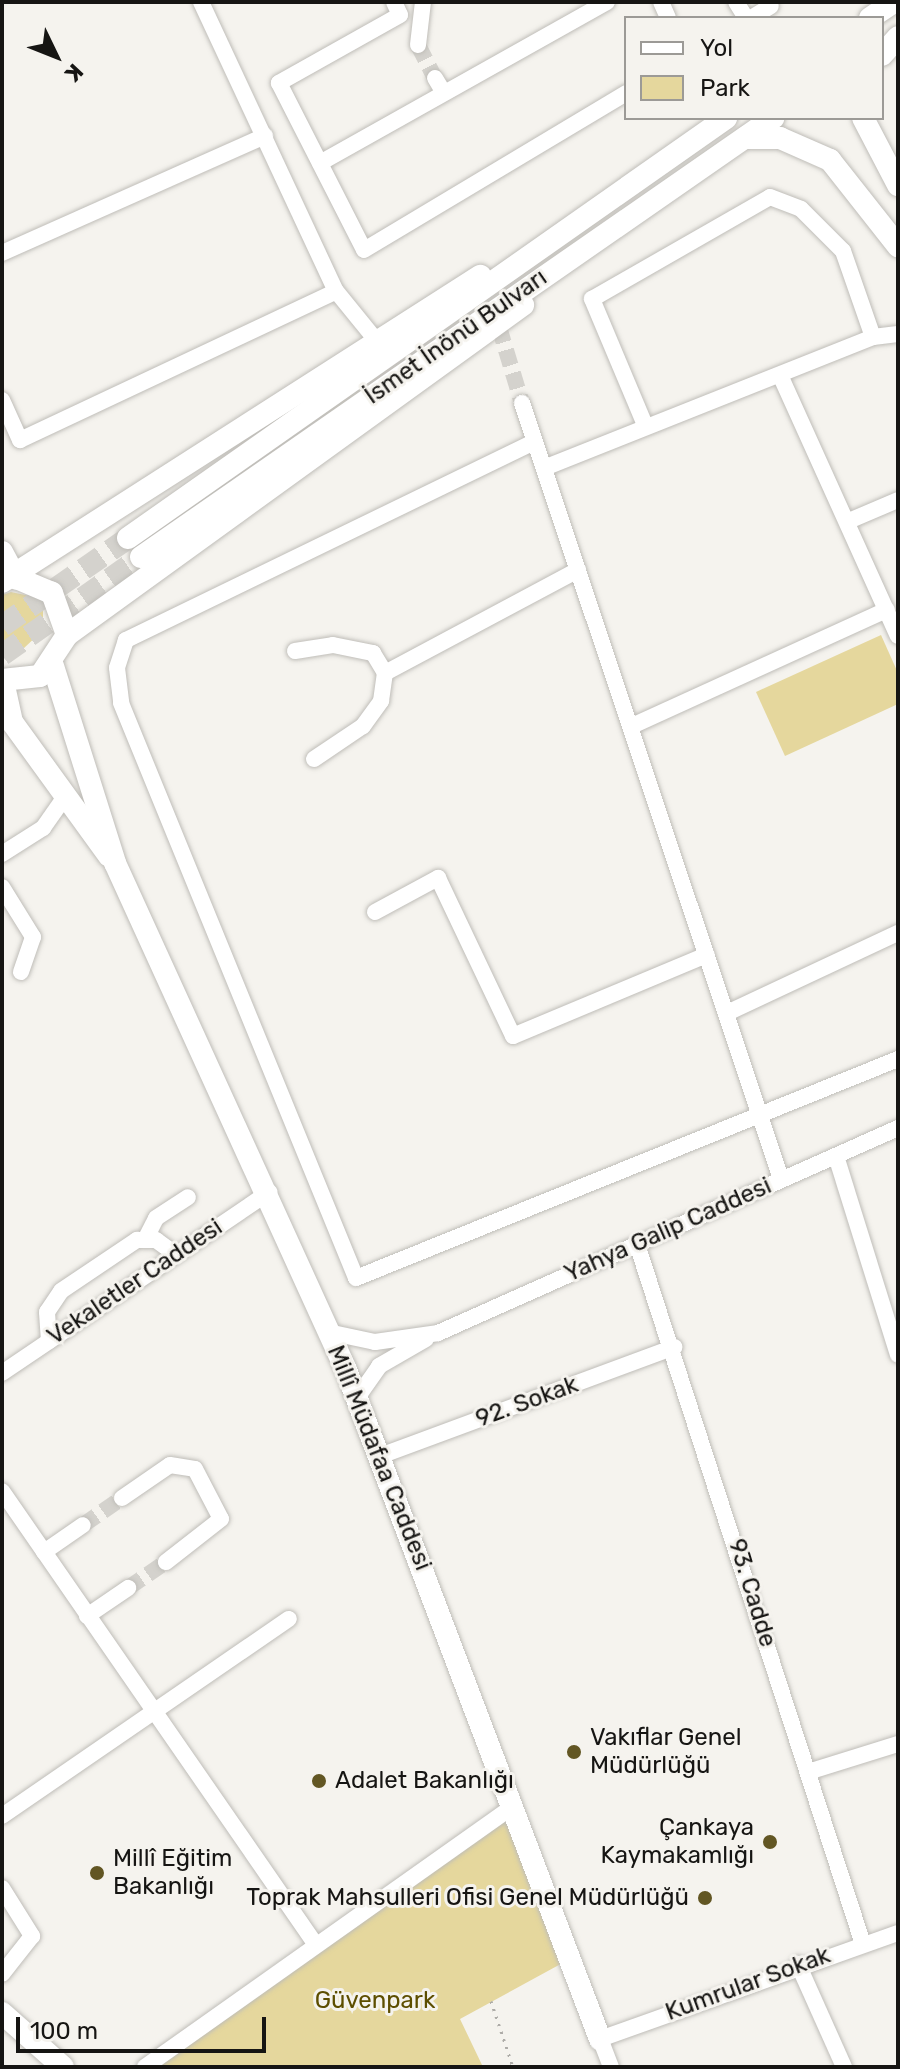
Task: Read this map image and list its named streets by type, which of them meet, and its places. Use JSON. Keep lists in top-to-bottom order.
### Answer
{
  "streets": {
    "main road": ["İsmet İnönü Bulvarı", "Millî Müdafaa Caddesi"],
    "street": [
      "Yahya Galip Caddesi",
      "Vekaletler Caddesi",
      "92. Sokak",
      "93. Cadde",
      "Kumrular Sokak"
    ]
  },
  "crossings": [
    ["Yahya Galip Caddesi", "Millî Müdafaa Caddesi"],
    ["Yahya Galip Caddesi", "93. Cadde"],
    ["Vekaletler Caddesi", "Millî Müdafaa Caddesi"],
    ["92. Sokak", "Millî Müdafaa Caddesi"],
    ["92. Sokak", "93. Cadde"],
    ["Millî Müdafaa Caddesi", "Kumrular Sokak"],
    ["93. Cadde", "Kumrular Sokak"]
  ],
  "parks": ["Güvenpark"],
  "places": [
    "Vakıflar Genel Müdürlüğü",
    "Adalet Bakanlığı",
    "Çankaya Kaymakamlığı",
    "Millî Eğitim Bakanlığı",
    "Toprak Mahsulleri Ofisi Genel Müdürlüğü"
  ],
  "legend": ["Yol", "Park"],
  "scale_bar": "100 m",
  "north": "bottom right"
}
